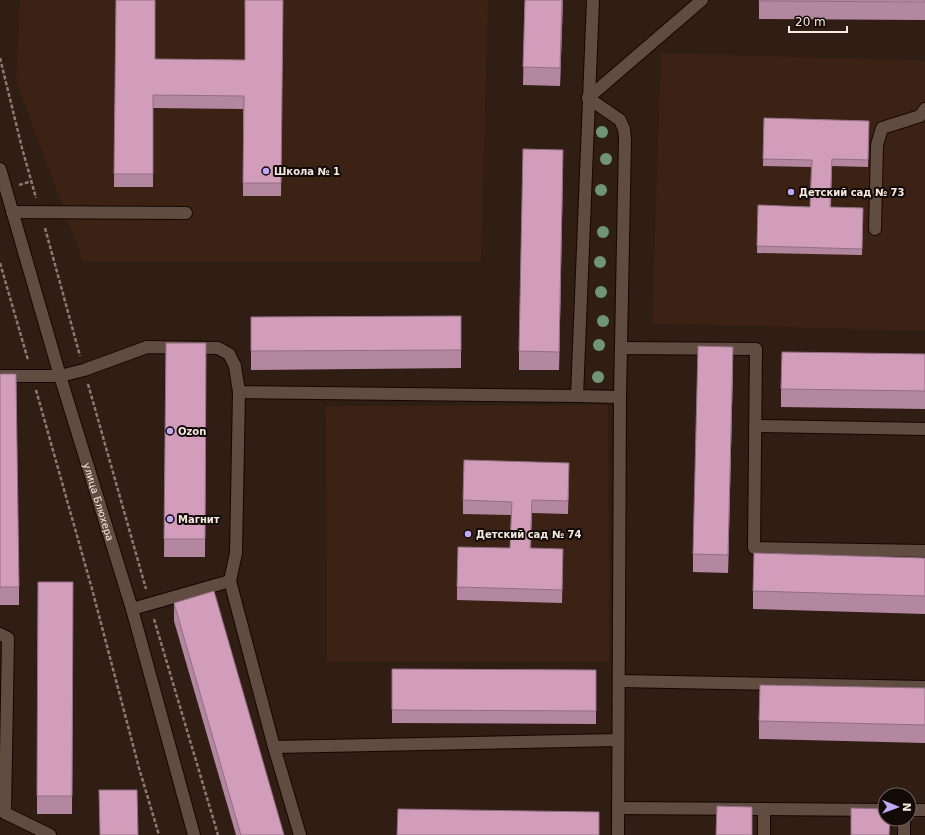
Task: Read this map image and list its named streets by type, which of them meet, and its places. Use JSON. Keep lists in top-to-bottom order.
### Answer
{
  "streets": {
    "street": ["улица Блюхера"]
  },
  "places": [
    "Школа № 1",
    "Детский сад № 73",
    "Ozon",
    "Магнит",
    "Детский сад № 74"
  ],
  "scale_bar": "20 m",
  "north": "right"
}
